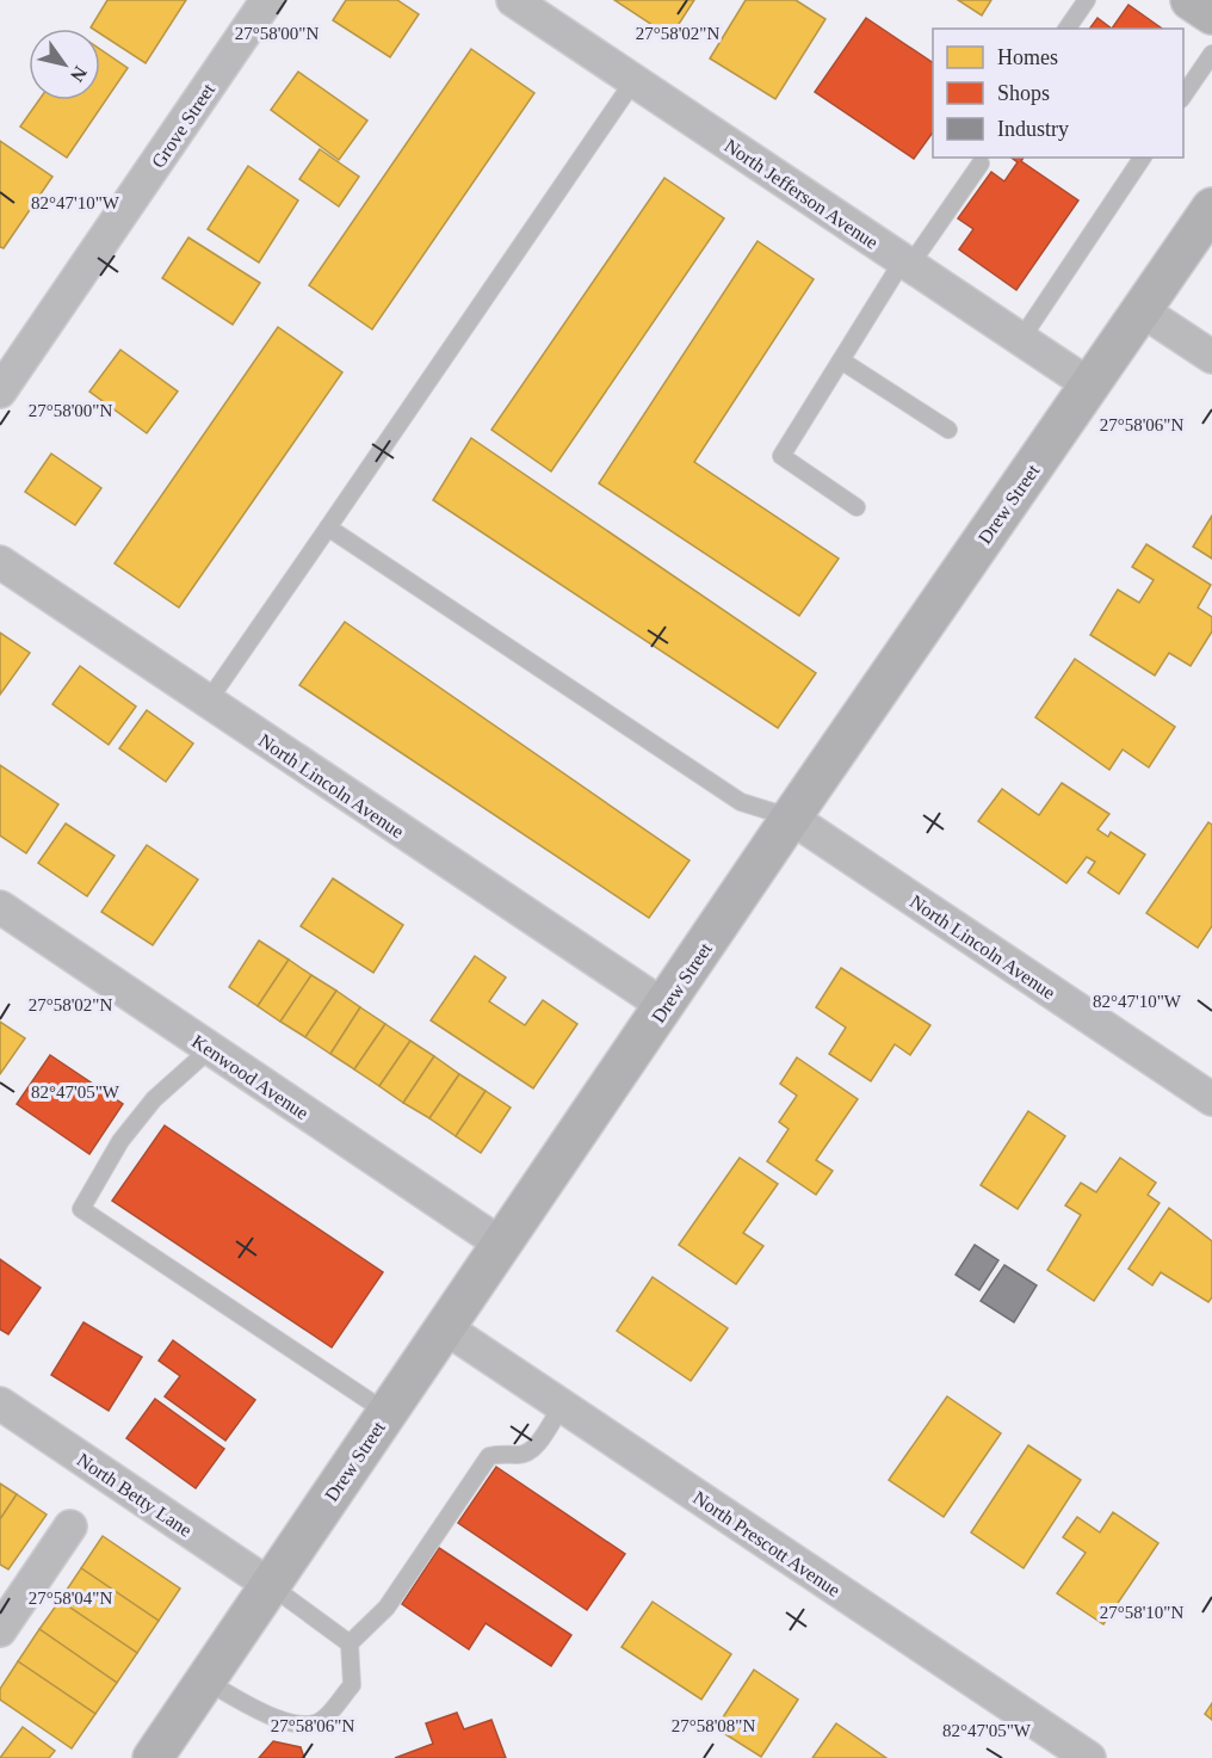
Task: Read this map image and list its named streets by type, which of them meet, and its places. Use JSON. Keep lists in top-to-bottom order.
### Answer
{
  "streets": {
    "main road": ["Drew Street"],
    "street": [
      "Grove Street",
      "North Jefferson Avenue",
      "North Lincoln Avenue",
      "Kenwood Avenue",
      "North Betty Lane",
      "North Prescott Avenue"
    ]
  },
  "crossings": [
    ["North Jefferson Avenue", "Drew Street"],
    ["Drew Street", "North Lincoln Avenue"],
    ["Drew Street", "Kenwood Avenue"],
    ["Drew Street", "North Betty Lane"],
    ["Drew Street", "North Prescott Avenue"]
  ],
  "legend": ["Homes", "Shops", "Industry"],
  "north": "bottom right",
  "coordinates": [
    "27°58'00\"N",
    "27°58'02\"N",
    "82°47'10\"W",
    "27°58'06\"N",
    "82°47'05\"W",
    "27°58'04\"N",
    "27°58'10\"N",
    "27°58'08\"N"
  ]
}
